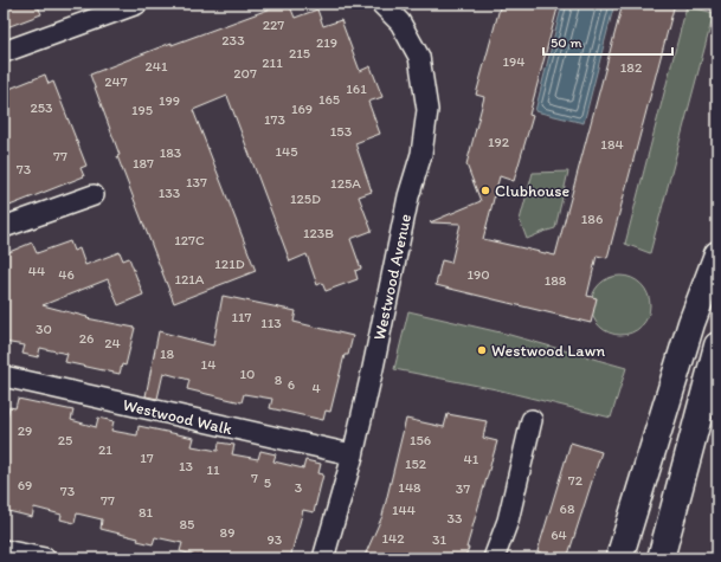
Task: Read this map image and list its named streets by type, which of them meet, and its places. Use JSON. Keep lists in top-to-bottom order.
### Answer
{
  "streets": {
    "street": ["Westwood Avenue", "Westwood Walk"]
  },
  "crossings": [
    ["Westwood Avenue", "Westwood Walk"]
  ],
  "places": ["Clubhouse", "Westwood Lawn"],
  "house_numbers": [
    "227",
    "233",
    "219",
    "215",
    "194",
    "211",
    "241",
    "182",
    "207",
    "247",
    "161",
    "165",
    "199",
    "253",
    "169",
    "195",
    "173",
    "153",
    "192",
    "184",
    "145",
    "183",
    "77",
    "187",
    "73",
    "137",
    "125A",
    "133",
    "125D",
    "186",
    "123B",
    "127C",
    "121D",
    "44",
    "46",
    "190",
    "121A",
    "188",
    "117",
    "113",
    "30",
    "26",
    "24",
    "18",
    "14",
    "10",
    "8",
    "6",
    "4",
    "29",
    "25",
    "156",
    "21",
    "17",
    "41",
    "152",
    "13",
    "11",
    "7",
    "72",
    "5",
    "69",
    "3",
    "148",
    "37",
    "73",
    "77",
    "68",
    "144",
    "81",
    "33",
    "85",
    "89",
    "64",
    "142",
    "93",
    "31"
  ],
  "scale_bar": "50 m"
}
